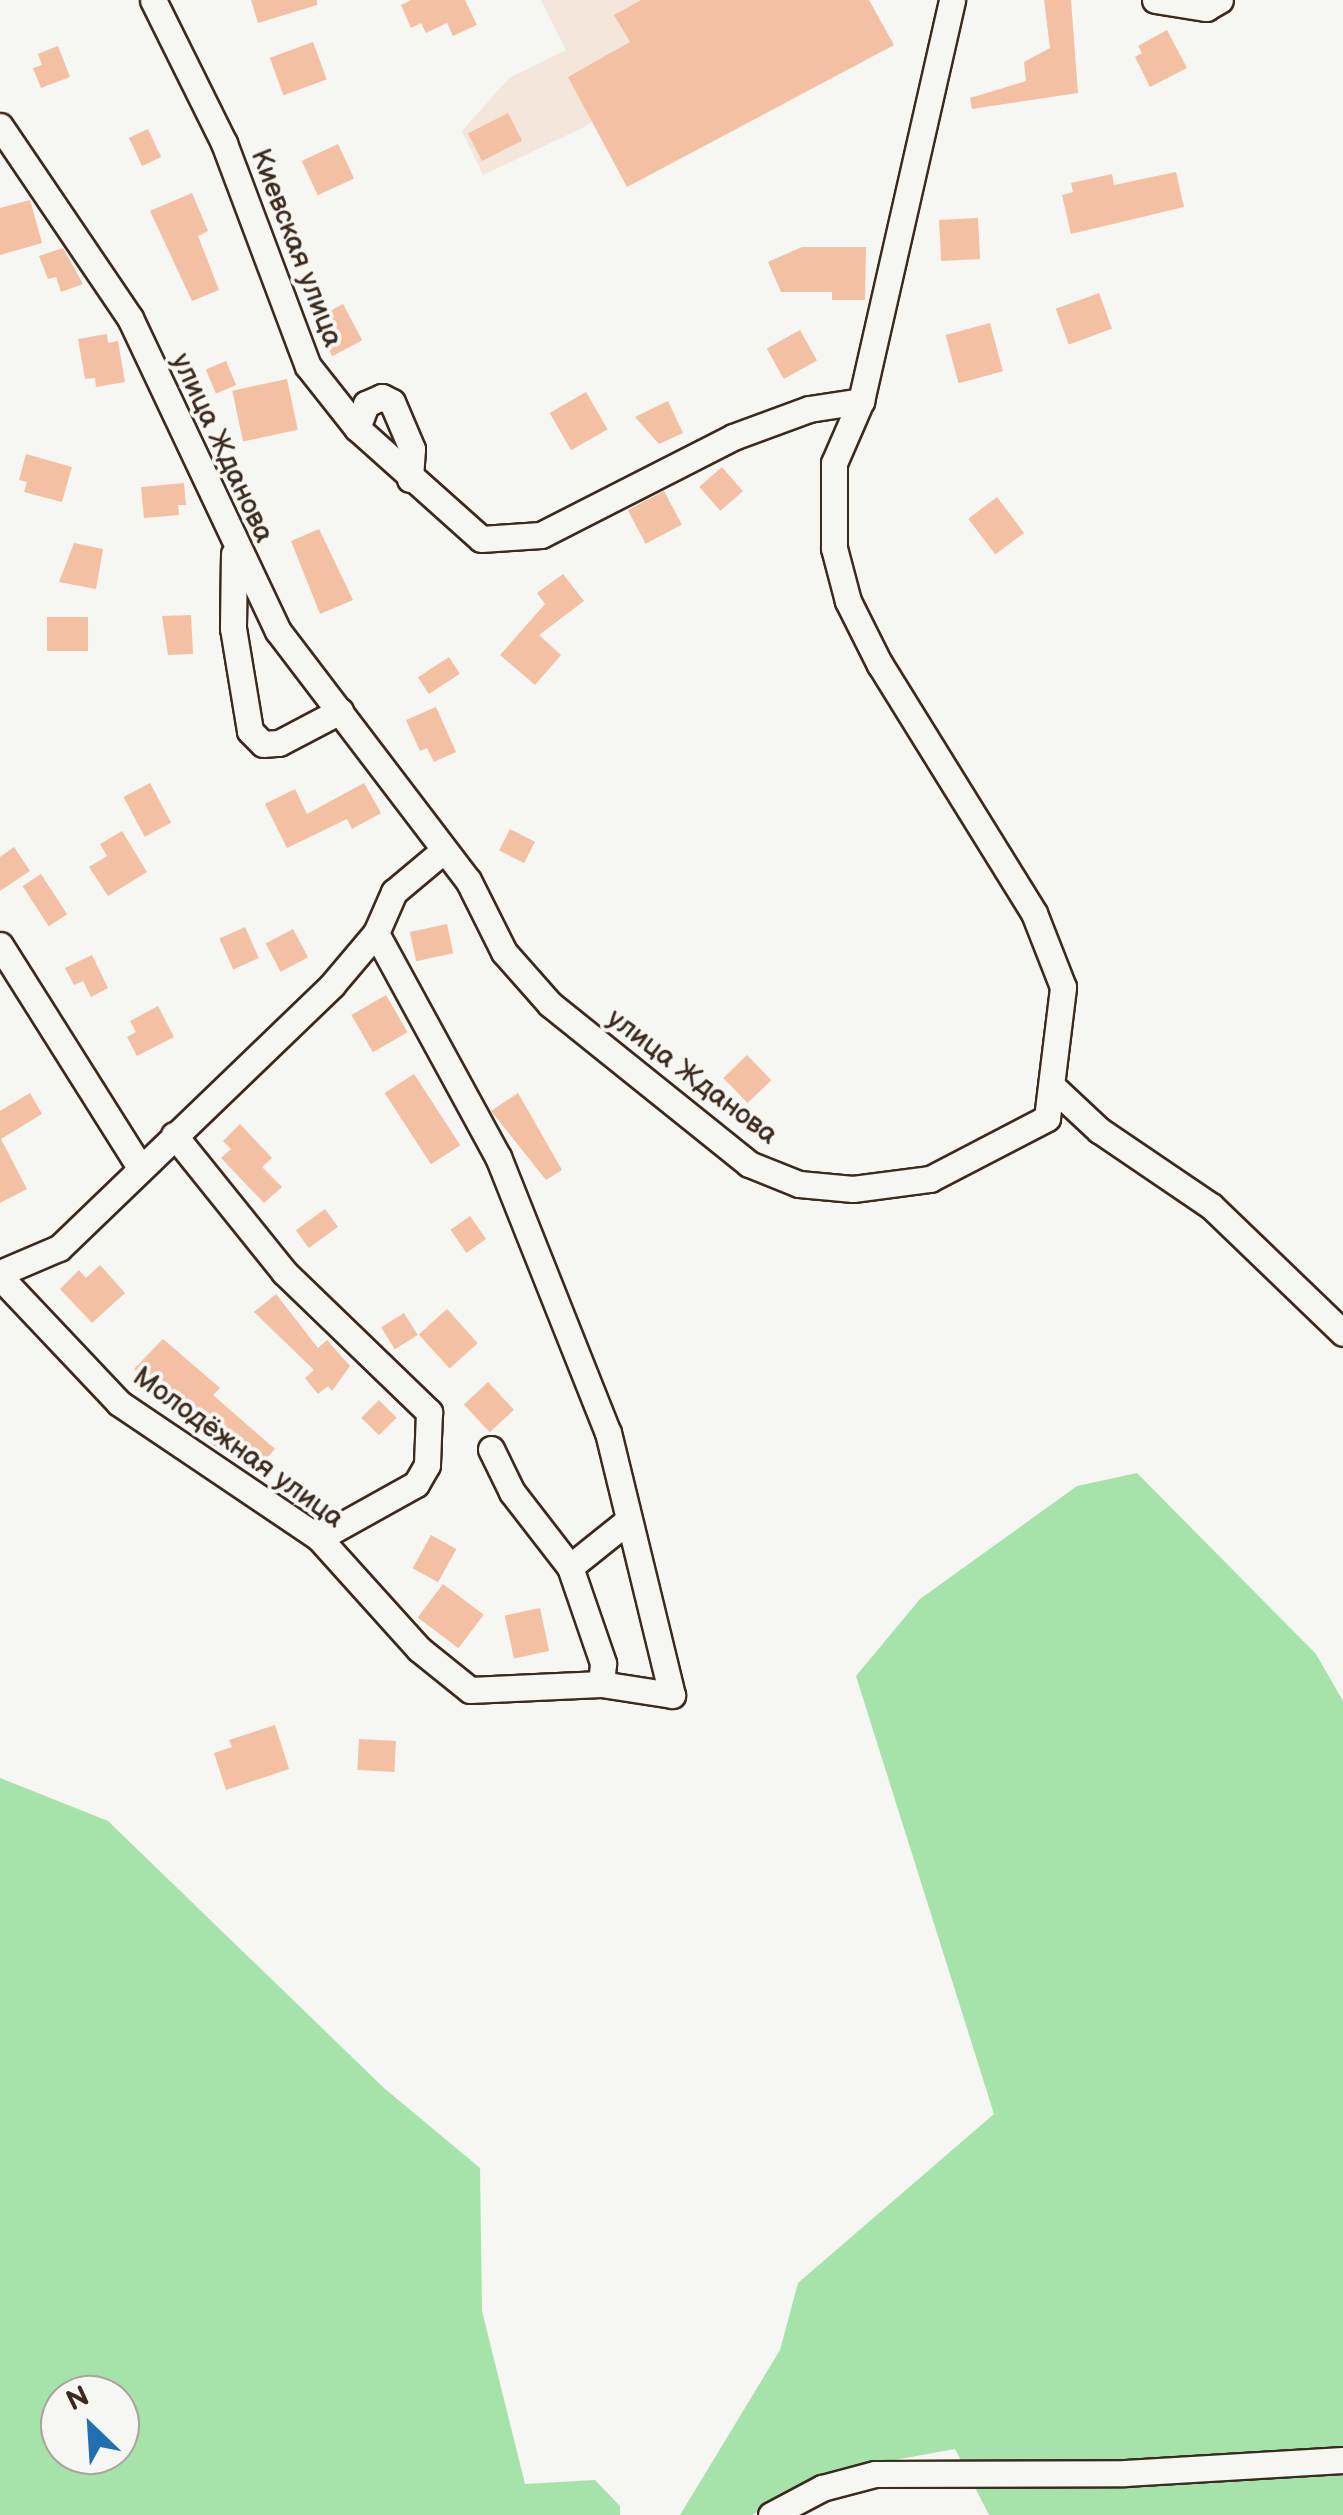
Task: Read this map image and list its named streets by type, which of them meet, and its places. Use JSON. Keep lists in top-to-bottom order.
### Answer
{
  "streets": {
    "street": ["Киевская улица", "улица Жданова", "Молодёжная улица"]
  },
  "crossings": [
    ["Киевская улица", "улица Жданова"]
  ],
  "north": "top left"
}
